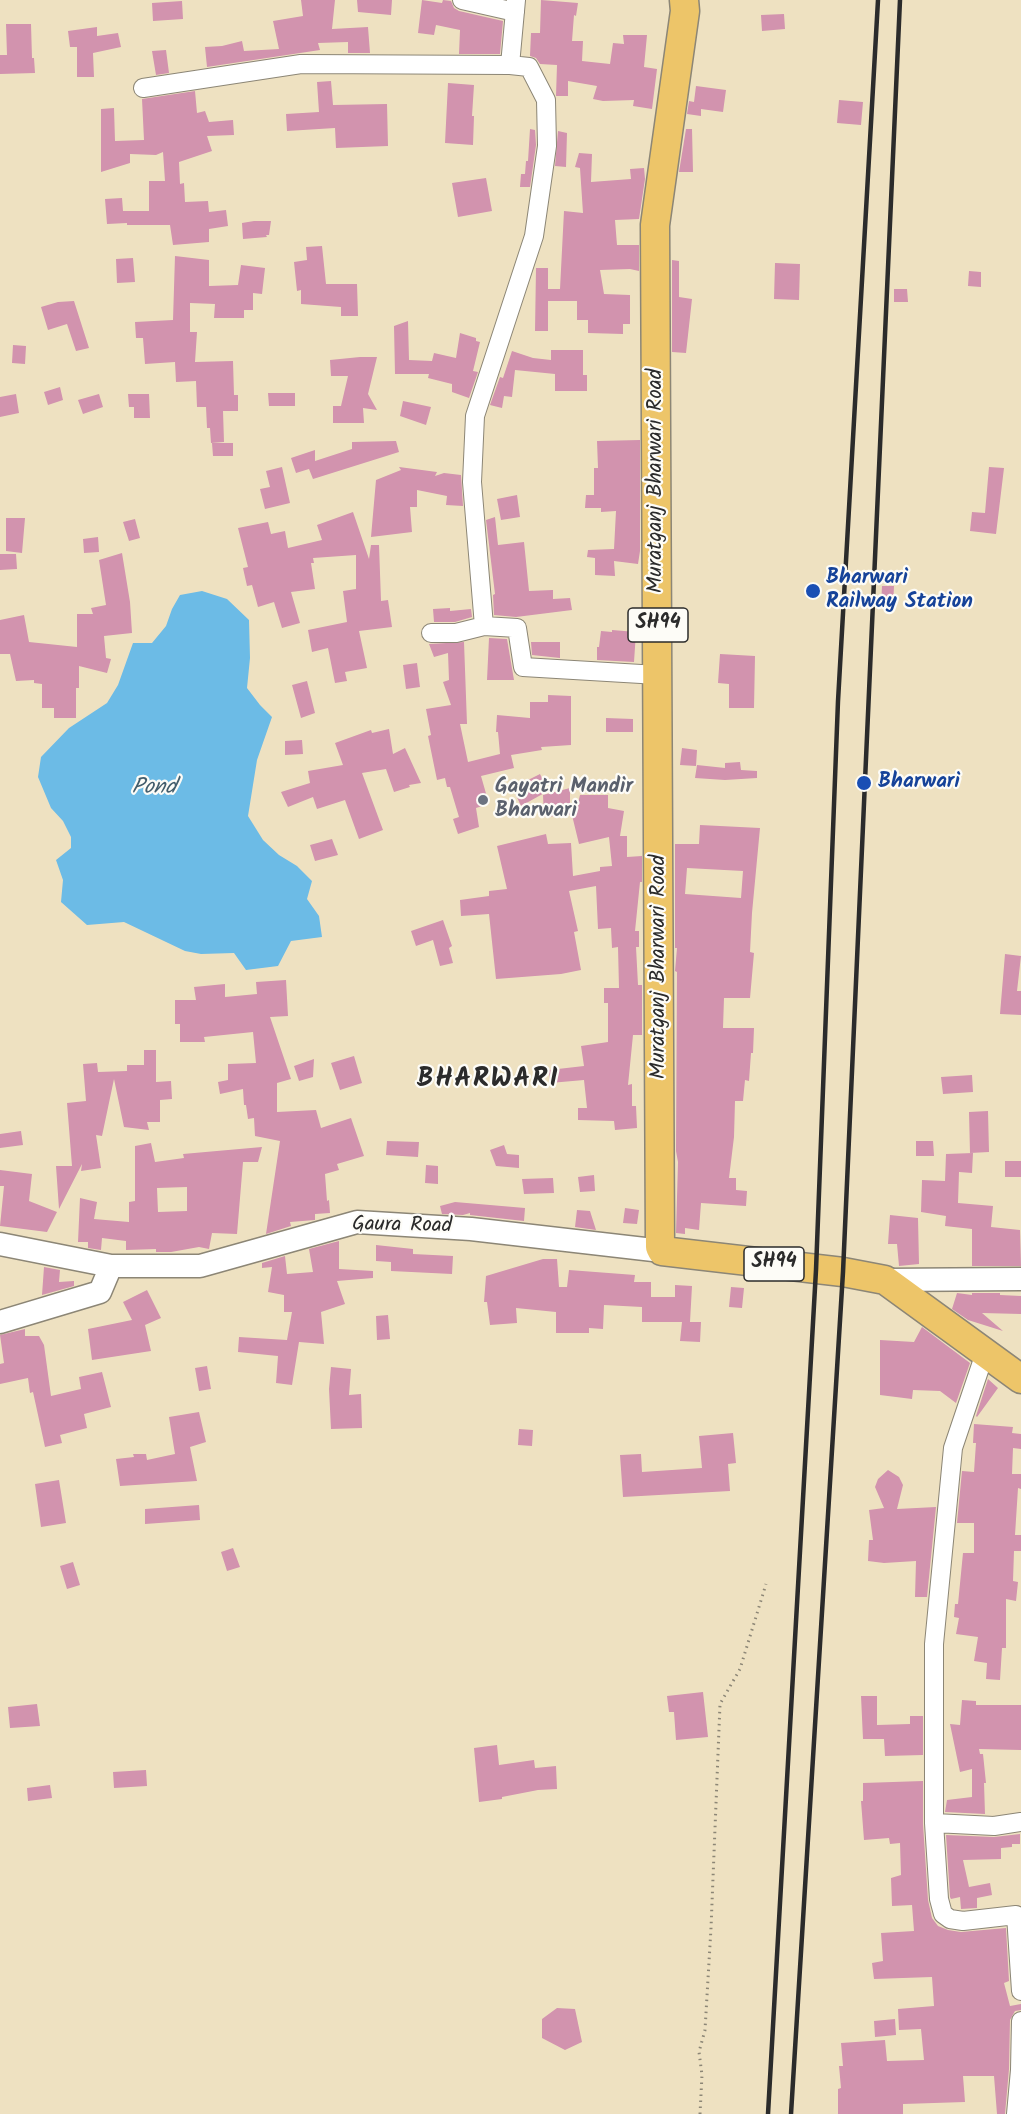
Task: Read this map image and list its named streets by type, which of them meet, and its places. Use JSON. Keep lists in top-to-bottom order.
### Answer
{
  "streets": {
    "main road": ["Muratganj Bharwari Road", "SH94"],
    "street": ["Gaura Road"]
  },
  "crossings": [
    ["Muratganj Bharwari Road", "SH94"],
    ["Muratganj Bharwari Road", "Gaura Road"],
    ["SH94", "Gaura Road"]
  ],
  "districts": ["BHARWARI"],
  "water": ["Pond"],
  "places": ["Bharwari Railway Station", "Bharwari", "Gayatri Mandir Bharwari"]
}
